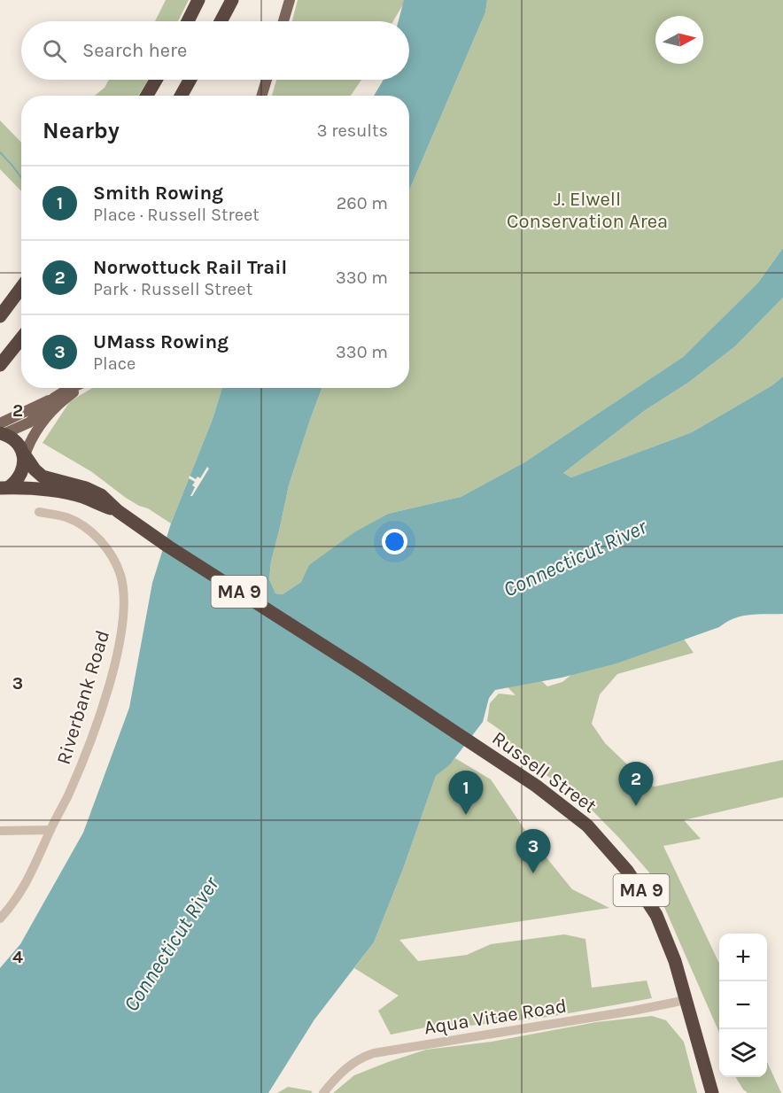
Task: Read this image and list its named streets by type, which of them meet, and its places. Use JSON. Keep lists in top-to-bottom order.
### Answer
{
  "streets": {
    "highway": ["MA 9", "Russell Street"],
    "street": ["Riverbank Road", "Aqua Vitae Road"]
  },
  "crossings": [
    ["MA 9", "Russell Street"],
    ["Russell Street", "Aqua Vitae Road"]
  ],
  "water": ["Connecticut River"],
  "parks": ["J. Elwell Conservation Area"],
  "north": "right",
  "page": {
    "search": "Search here",
    "heading": ["Nearby", "3 results"],
    "list": [
      {
        "mark": "1",
        "name": "Smith Rowing",
        "note": "Place · Russell Street",
        "value": "260 m"
      },
      {
        "mark": "2",
        "name": "Norwottuck Rail Trail",
        "note": "Park · Russell Street",
        "value": "330 m"
      },
      {
        "mark": "3",
        "name": "UMass Rowing",
        "note": "Place",
        "value": "330 m"
      }
    ],
    "pins": ["2", "1", "3"],
    "map_buttons": ["+", "−"]
  },
  "grid": {
    "rows": ["2", "3", "4"]
  }
}
